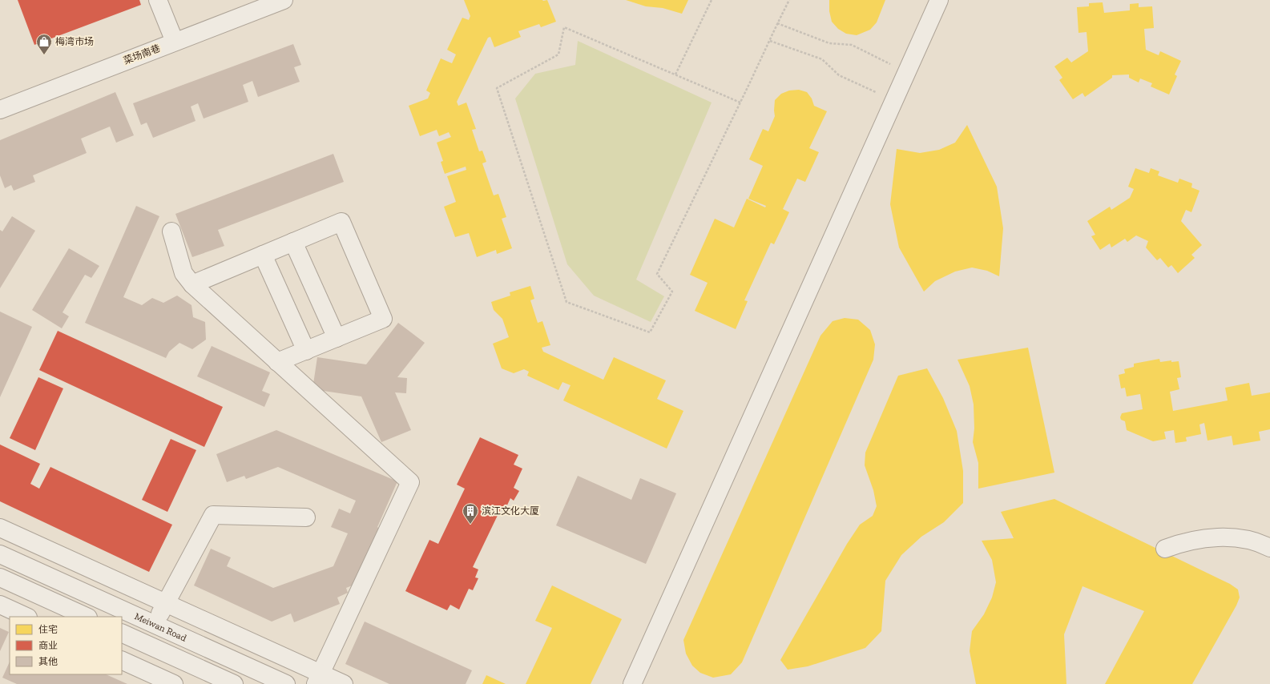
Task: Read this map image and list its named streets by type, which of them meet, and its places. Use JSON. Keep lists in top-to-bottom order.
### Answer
{
  "streets": {
    "street": ["菜场南巷", "Meiwan Road"]
  },
  "places": {
    "shop": ["梅湾市场"],
    "building": ["滨江文化大厦"]
  },
  "legend": ["住宅", "商业", "其他"]
}
